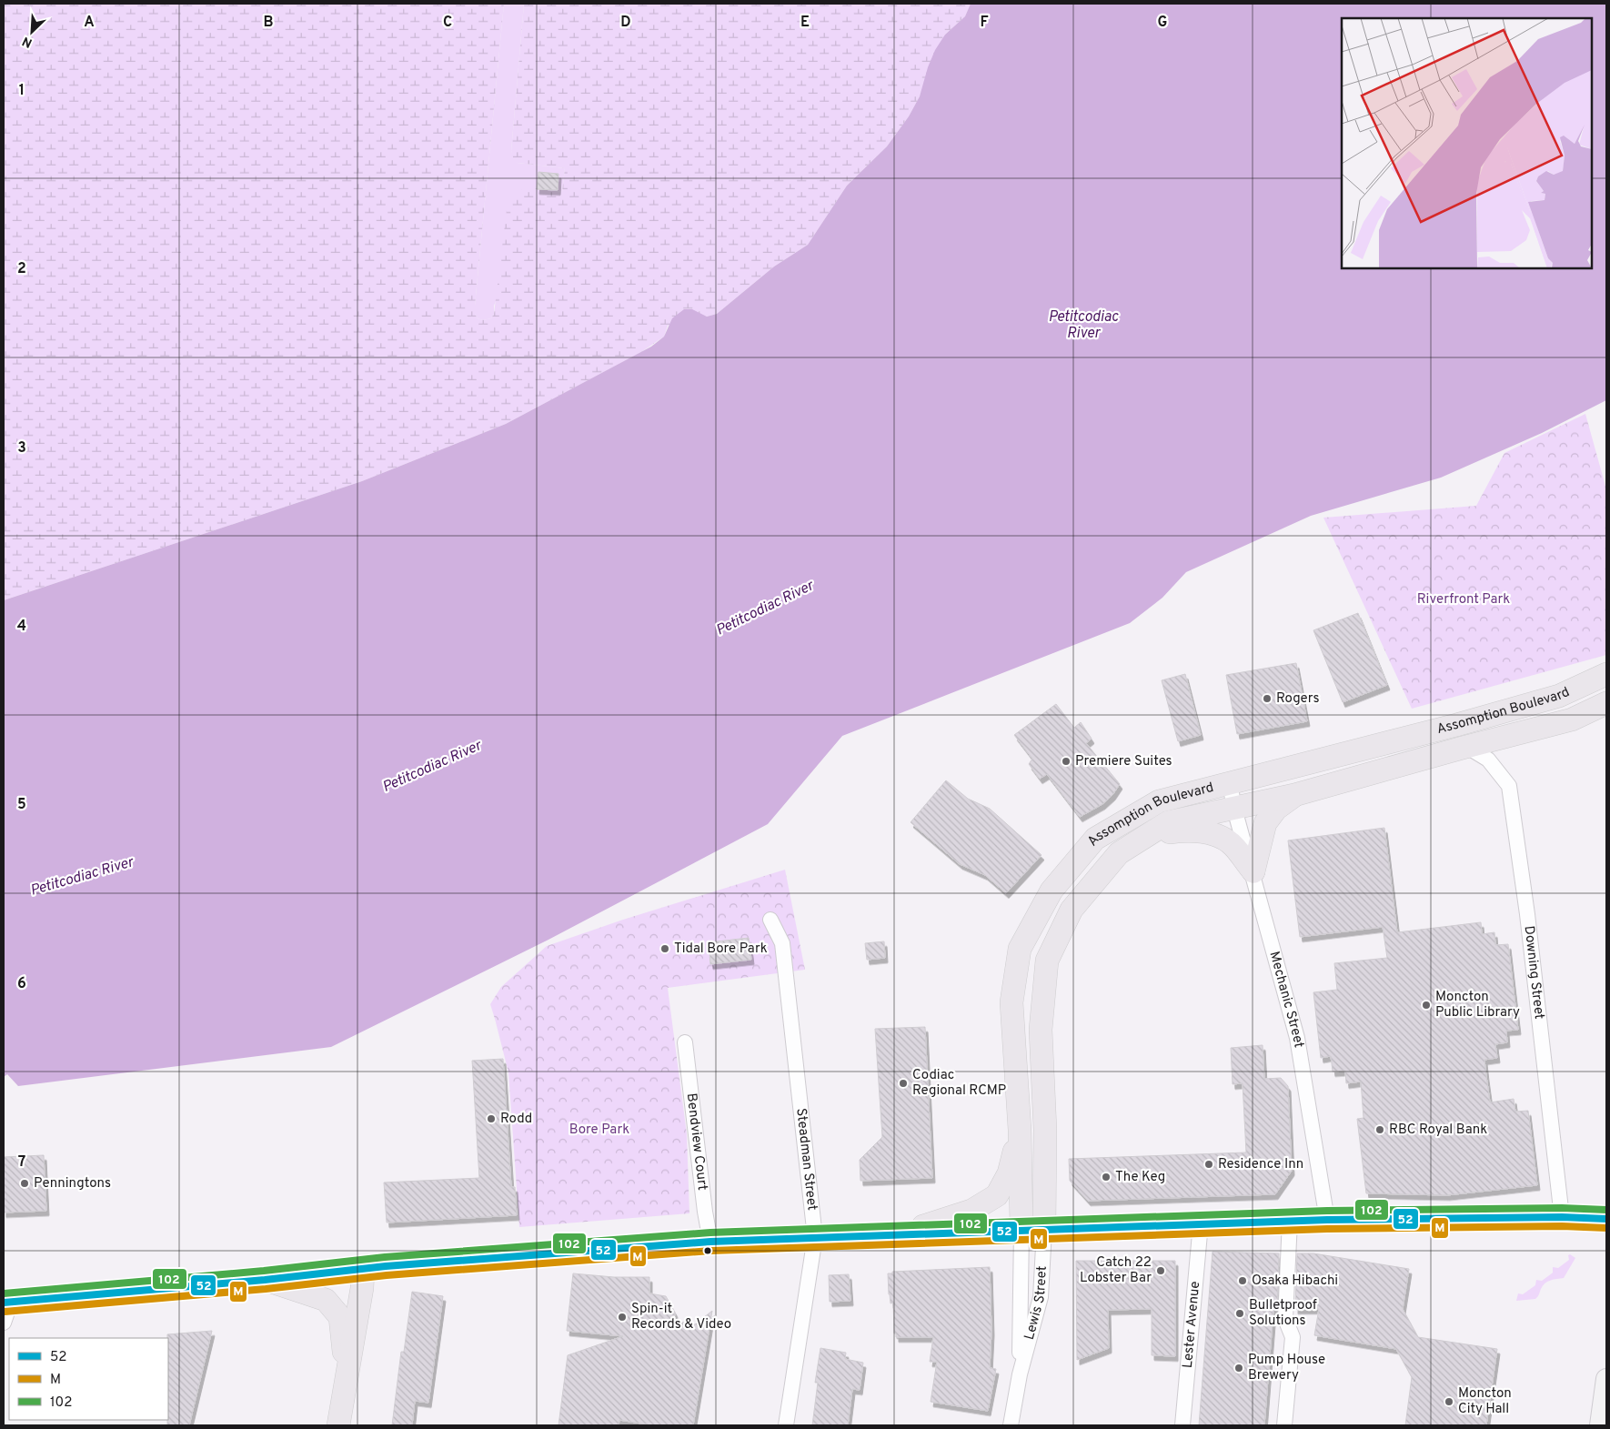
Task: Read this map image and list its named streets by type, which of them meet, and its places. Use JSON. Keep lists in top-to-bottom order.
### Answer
{
  "streets": {
    "main road": ["Assomption Boulevard"],
    "street": [
      "Downing Street",
      "Mechanic Street",
      "Bendview Court",
      "Steadman Street",
      "Lewis Street",
      "Lester Avenue"
    ]
  },
  "crossings": [
    ["Assomption Boulevard", "Downing Street"],
    ["Assomption Boulevard", "Mechanic Street"],
    ["Assomption Boulevard", "Lewis Street"]
  ],
  "water": ["Petitcodiac River"],
  "parks": ["Riverfront Park", "Bore Park"],
  "places": [
    "Rogers",
    "Premiere Suites",
    "Tidal Bore Park",
    "Moncton Public Library",
    "Codiac Regional RCMP",
    "Rodd",
    "RBC Royal Bank",
    "Residence Inn",
    "The Keg",
    "Penningtons",
    "Catch 22 Lobster Bar",
    "Osaka Hibachi",
    "Bulletproof Solutions",
    "Spin-it Records & Video",
    "Pump House Brewery",
    "Moncton City Hall"
  ],
  "lines": ["transit line 102", "transit line 52", "transit line M"],
  "legend": ["52", "M", "102"],
  "north": "bottom left",
  "grid": {
    "columns": [
      "A",
      "B",
      "C",
      "D",
      "E",
      "F",
      "G"
    ],
    "rows": [
      "1",
      "2",
      "3",
      "4",
      "5",
      "6",
      "7"
    ]
  }
}
